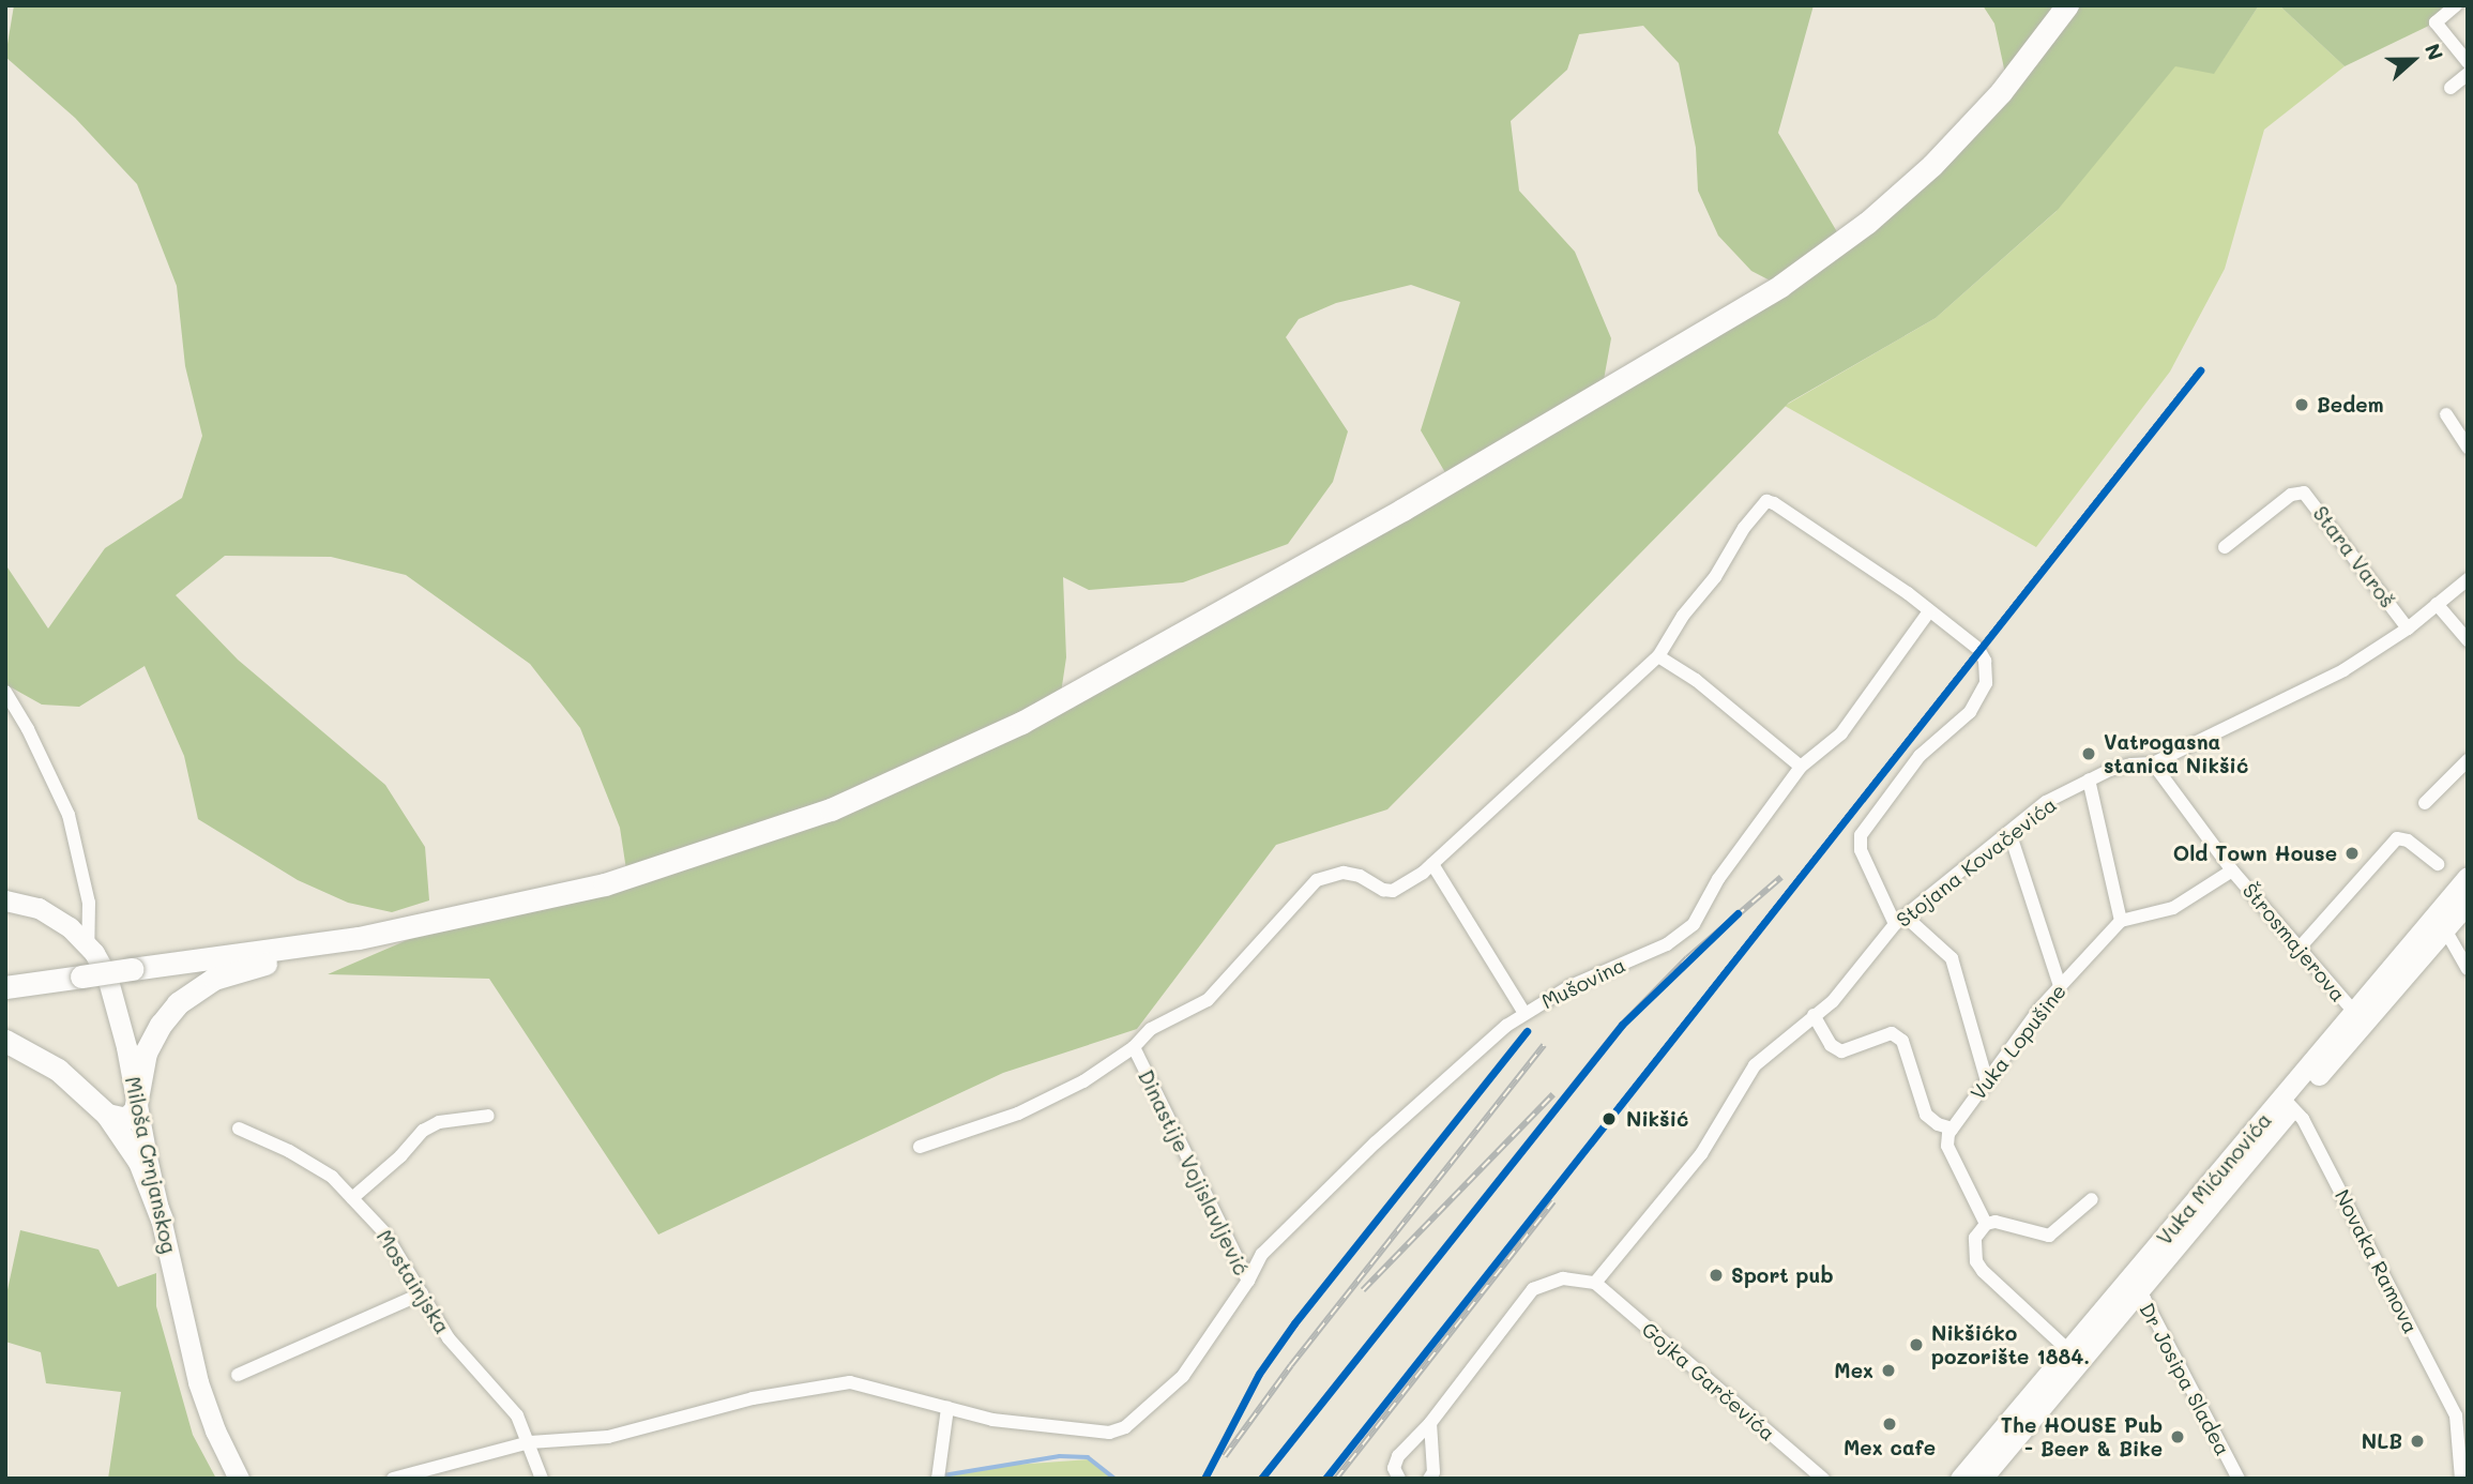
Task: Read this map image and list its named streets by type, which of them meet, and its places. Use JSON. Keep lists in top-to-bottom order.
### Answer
{
  "streets": {
    "main road": ["Miloša Crnjanskog", "Vuka Mićunovića"],
    "street": [
      "Stara Varoš",
      "Stojana Kovačevića",
      "Štrosmajerova",
      "Mušovina",
      "Vuka Lopušine",
      "Dinastije Vojislavljević",
      "Novaka Ramova",
      "Mostainjska",
      "Dr Josipa Sladea",
      "Gojka Garčevića"
    ]
  },
  "crossings": [
    ["Stara Varoš", "Stojana Kovačevića"],
    ["Stojana Kovačevića", "Štrosmajerova"],
    ["Stojana Kovačevića", "Gojka Garčevića"],
    ["Štrosmajerova", "Vuka Mićunovića"],
    ["Mušovina", "Dinastije Vojislavljević"],
    ["Dinastije Vojislavljević", "Mostainjska"],
    ["Vuka Mićunovića", "Novaka Ramova"],
    ["Vuka Mićunovića", "Dr Josipa Sladea"]
  ],
  "places": [
    "Bedem",
    "Vatrogasna stanica Nikšić",
    "Old Town House",
    "Nikšić",
    "Sport pub",
    "Nikšićko pozorište 1884.",
    "Mex",
    "Mex cafe",
    "The HOUSE Pub - Beer & Bike",
    "NLB"
  ],
  "north": "right"
}
